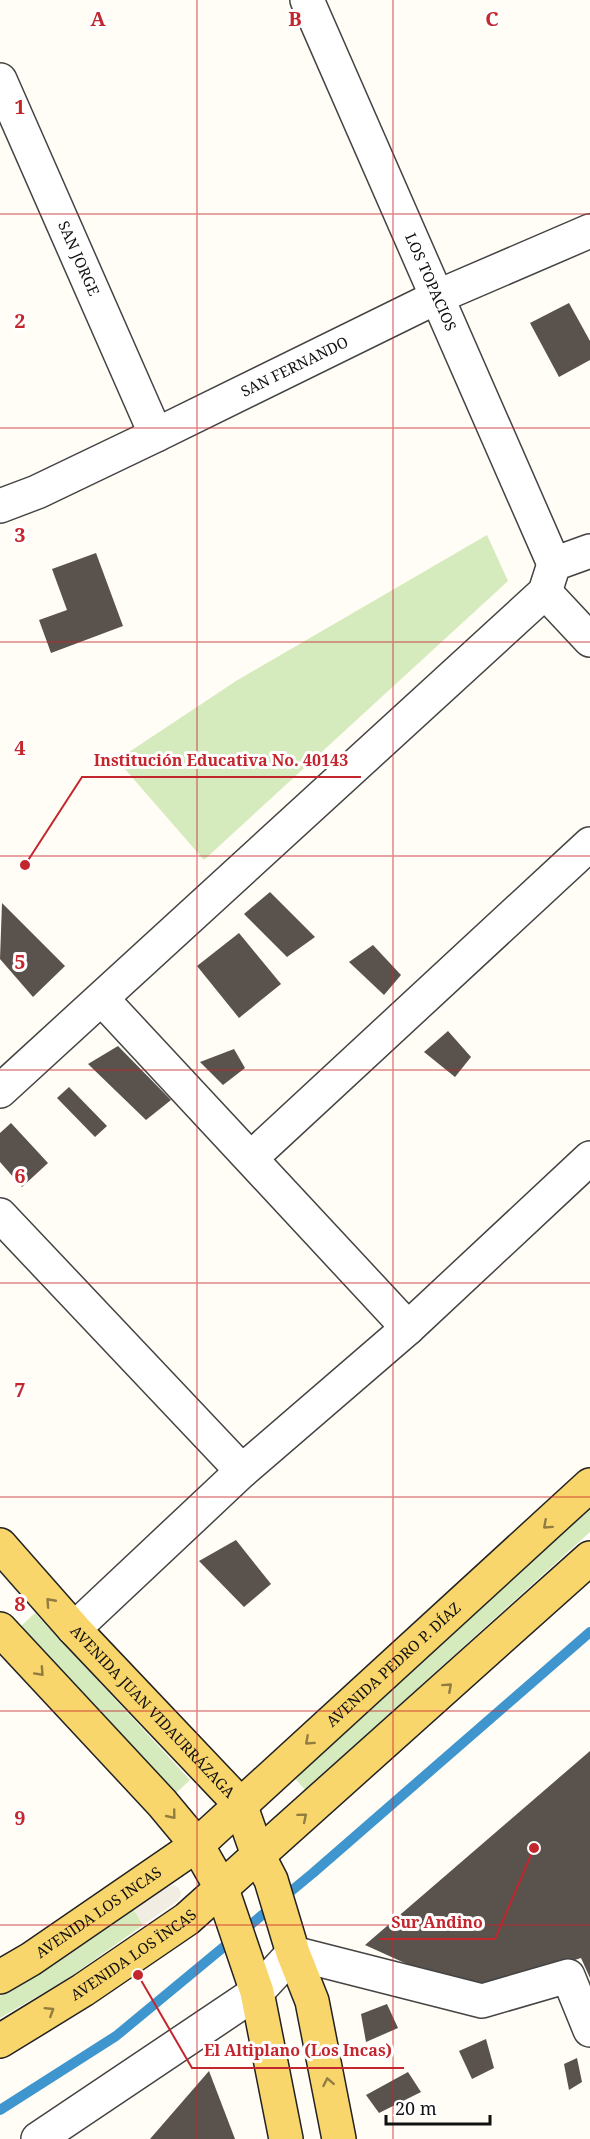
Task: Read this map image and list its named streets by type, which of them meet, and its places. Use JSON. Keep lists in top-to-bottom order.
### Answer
{
  "streets": {
    "main road": [
      "AVENIDA PEDRO P. DÍAZ",
      "AVENIDA JUAN VIDAURRÁZAGA",
      "AVENIDA LOS INCAS",
      "AVENIDA LOS ÏNCAS"
    ],
    "street": ["SAN JORGE", "LOS TOPACIOS", "SAN FERNANDO"]
  },
  "crossings": [
    ["SAN JORGE", "SAN FERNANDO"],
    ["LOS TOPACIOS", "SAN FERNANDO"],
    ["AVENIDA PEDRO P. DÍAZ", "AVENIDA JUAN VIDAURRÁZAGA"],
    ["AVENIDA PEDRO P. DÍAZ", "AVENIDA LOS INCAS"],
    ["AVENIDA JUAN VIDAURRÁZAGA", "AVENIDA LOS ÏNCAS"]
  ],
  "one_way": ["AVENIDA LOS ÏNCAS"],
  "places": ["Institución Educativa No. 40143", "Sur Andino", "El Altiplano (Los Incas)"],
  "scale_bar": "20 m",
  "grid": {
    "columns": ["A", "B", "C"],
    "rows": [
      "1",
      "2",
      "3",
      "4",
      "5",
      "6",
      "7",
      "8",
      "9"
    ]
  }
}
